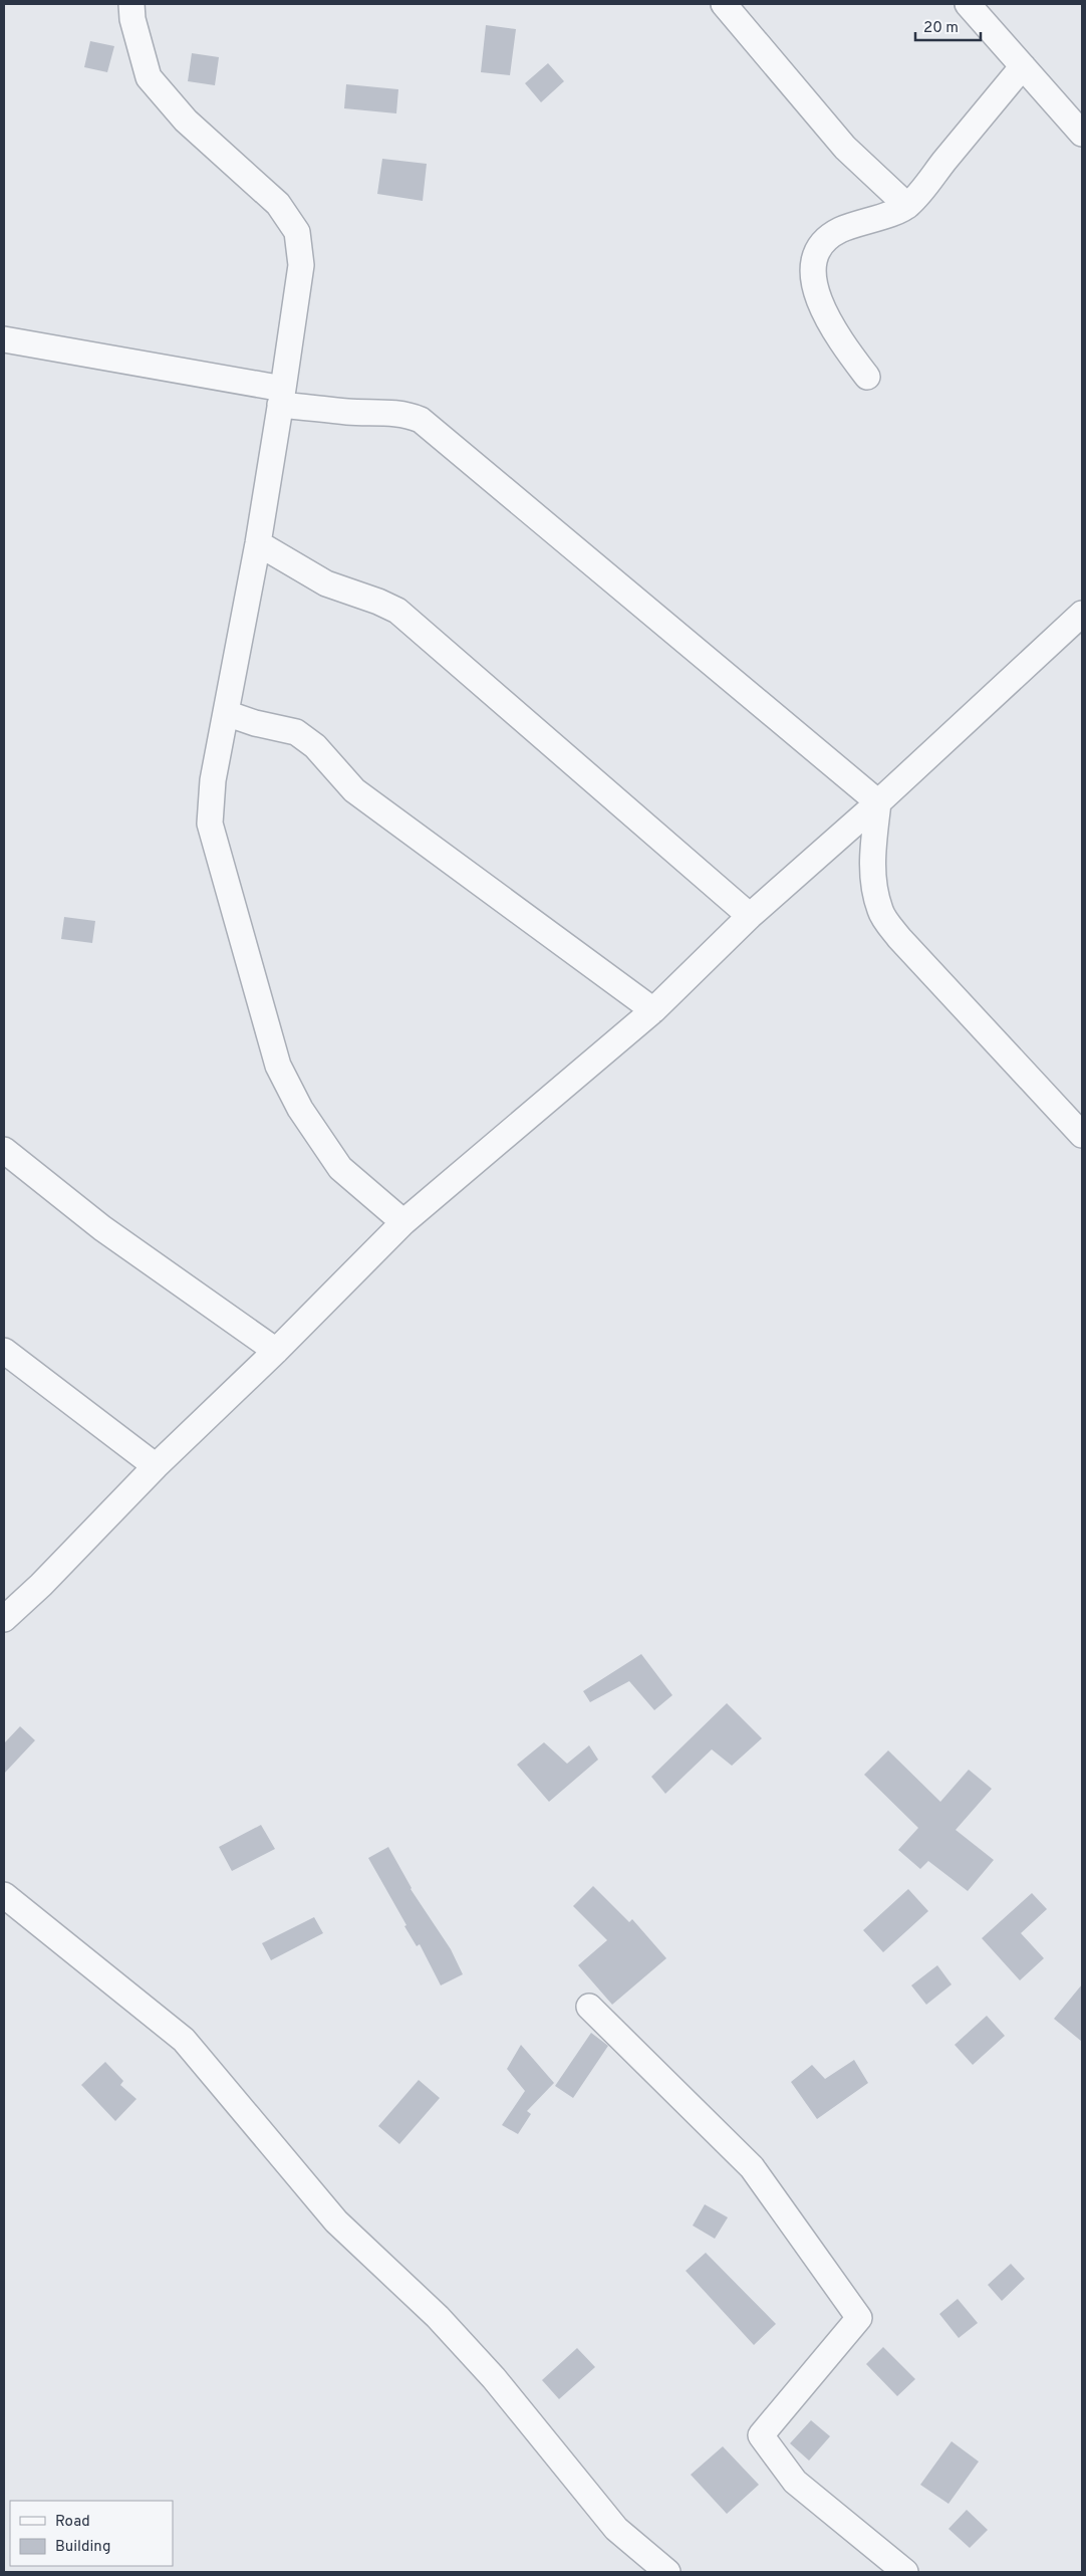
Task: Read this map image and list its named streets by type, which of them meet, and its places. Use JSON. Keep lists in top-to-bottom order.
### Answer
{
  "legend": ["Road", "Building"],
  "scale_bar": "20 m"
}
